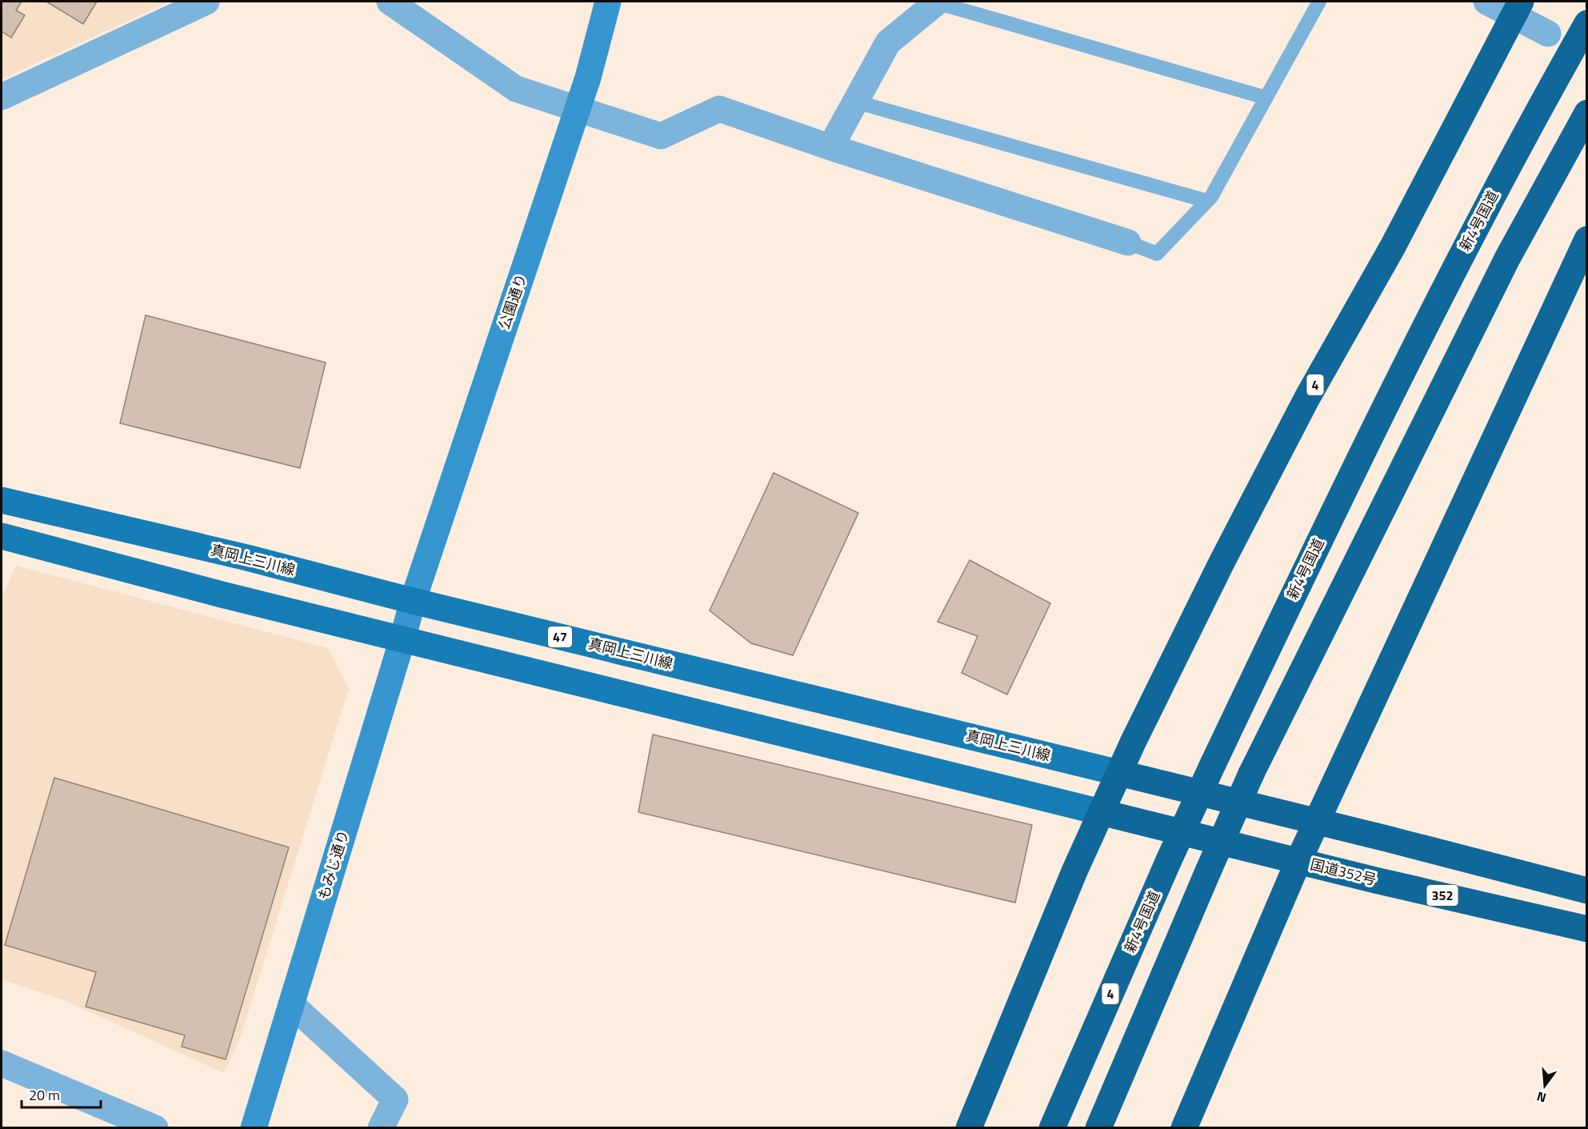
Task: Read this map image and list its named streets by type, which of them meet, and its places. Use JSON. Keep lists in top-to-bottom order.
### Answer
{
  "streets": {
    "highway": [
      "新4号国道",
      "4",
      "国道352号",
      "352"
    ],
    "main road": ["真岡上三川線", "47"],
    "street": ["公園通り", "もみじ通り"]
  },
  "crossings": [
    ["公園通り", "真岡上三川線"],
    ["公園通り", "もみじ通り"],
    ["4", "真岡上三川線"],
    ["4", "国道352号"],
    ["真岡上三川線", "もみじ通り"]
  ],
  "scale_bar": "20 m",
  "north": "bottom"
}
